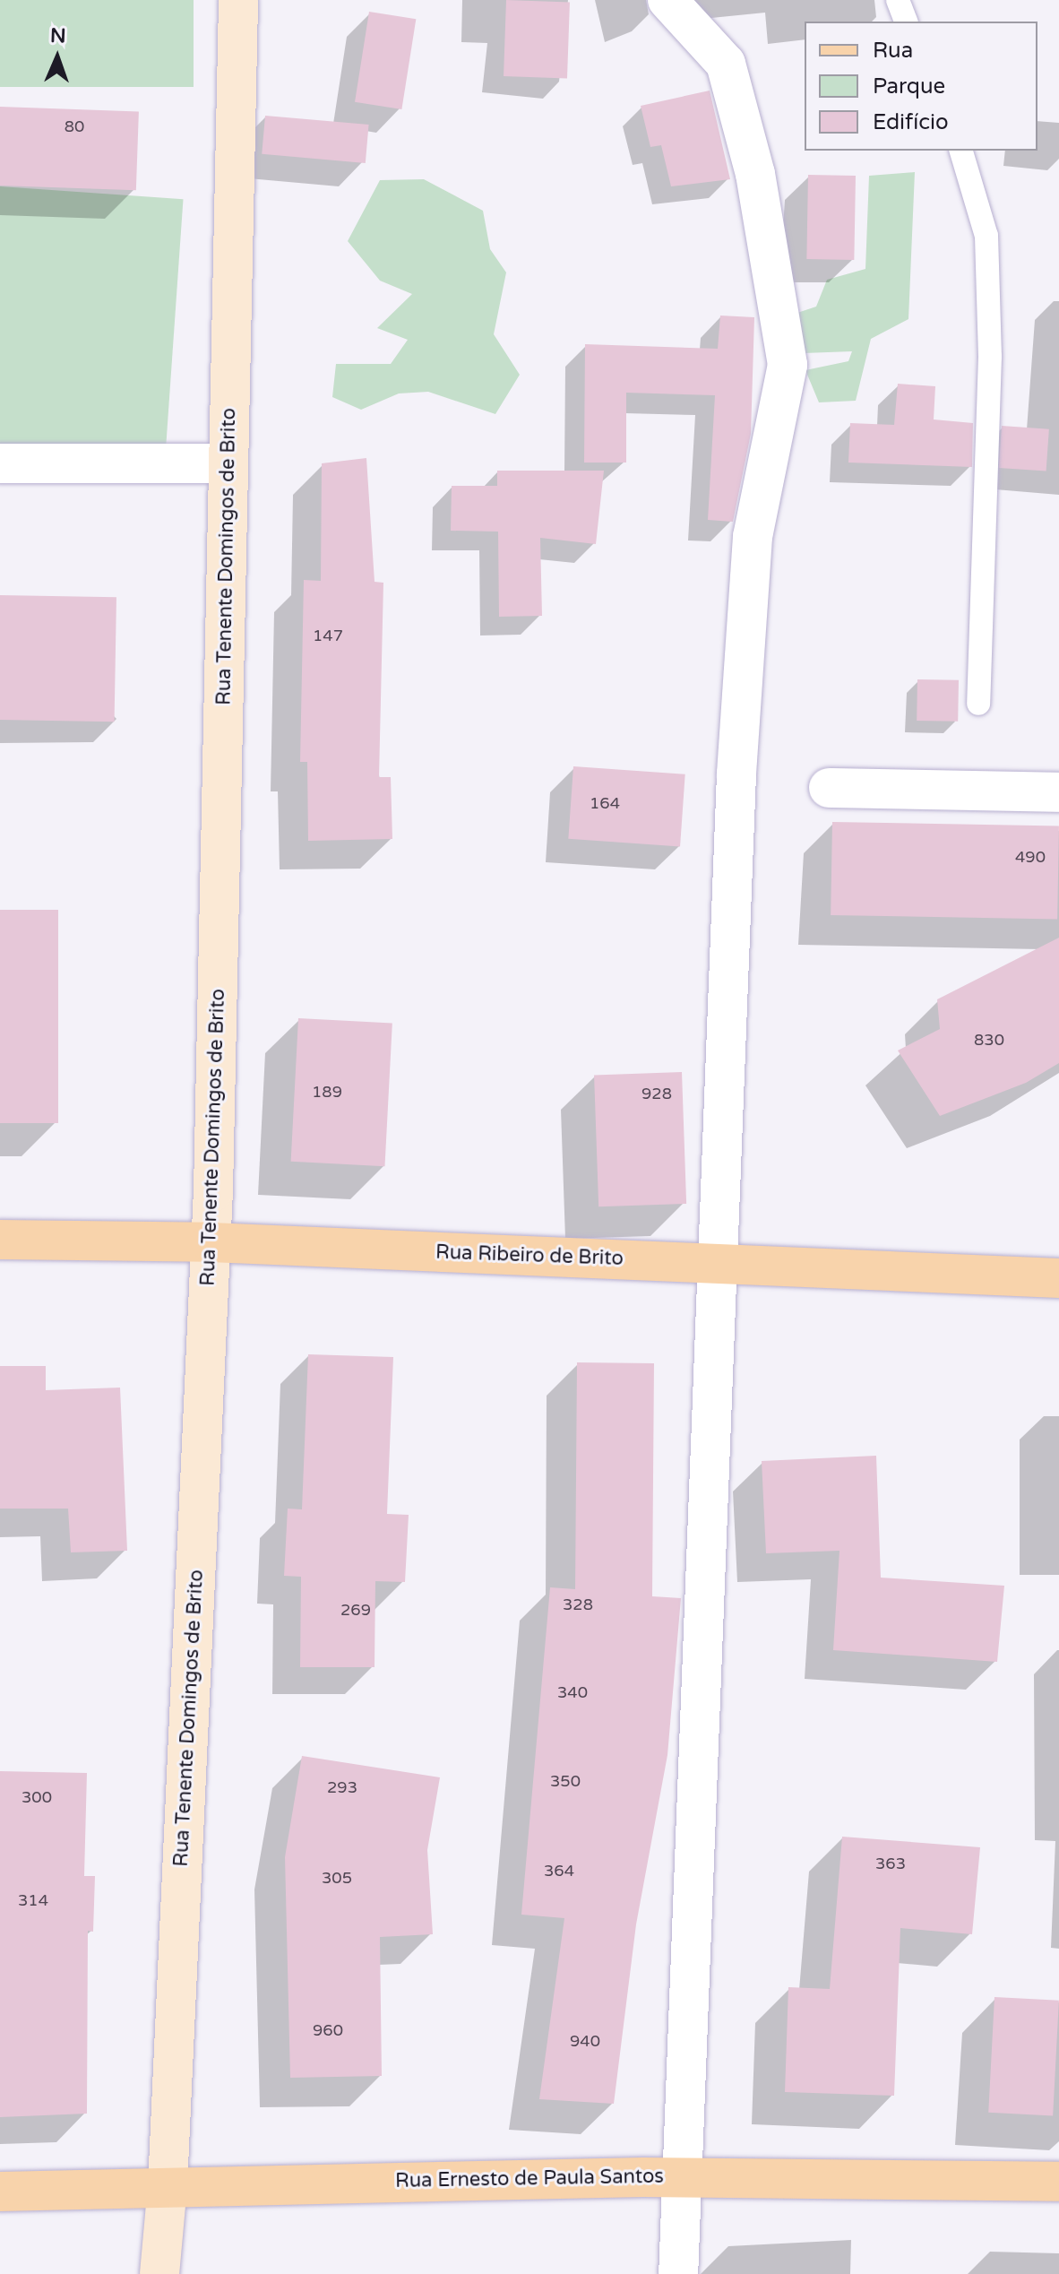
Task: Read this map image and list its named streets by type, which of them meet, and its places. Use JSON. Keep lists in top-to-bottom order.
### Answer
{
  "streets": {
    "main road": ["Rua Ribeiro de Brito", "Rua Ernesto de Paula Santos"],
    "street": ["Rua Tenente Domingos de Brito"]
  },
  "crossings": [
    ["Rua Tenente Domingos de Brito", "Rua Ribeiro de Brito"],
    ["Rua Tenente Domingos de Brito", "Rua Ernesto de Paula Santos"]
  ],
  "house_numbers": [
    "80",
    "147",
    "164",
    "490",
    "830",
    "189",
    "928",
    "328",
    "269",
    "340",
    "350",
    "293",
    "300",
    "363",
    "364",
    "305",
    "314",
    "960",
    "940"
  ],
  "legend": ["Rua", "Parque", "Edifício"],
  "north": "top"
}
